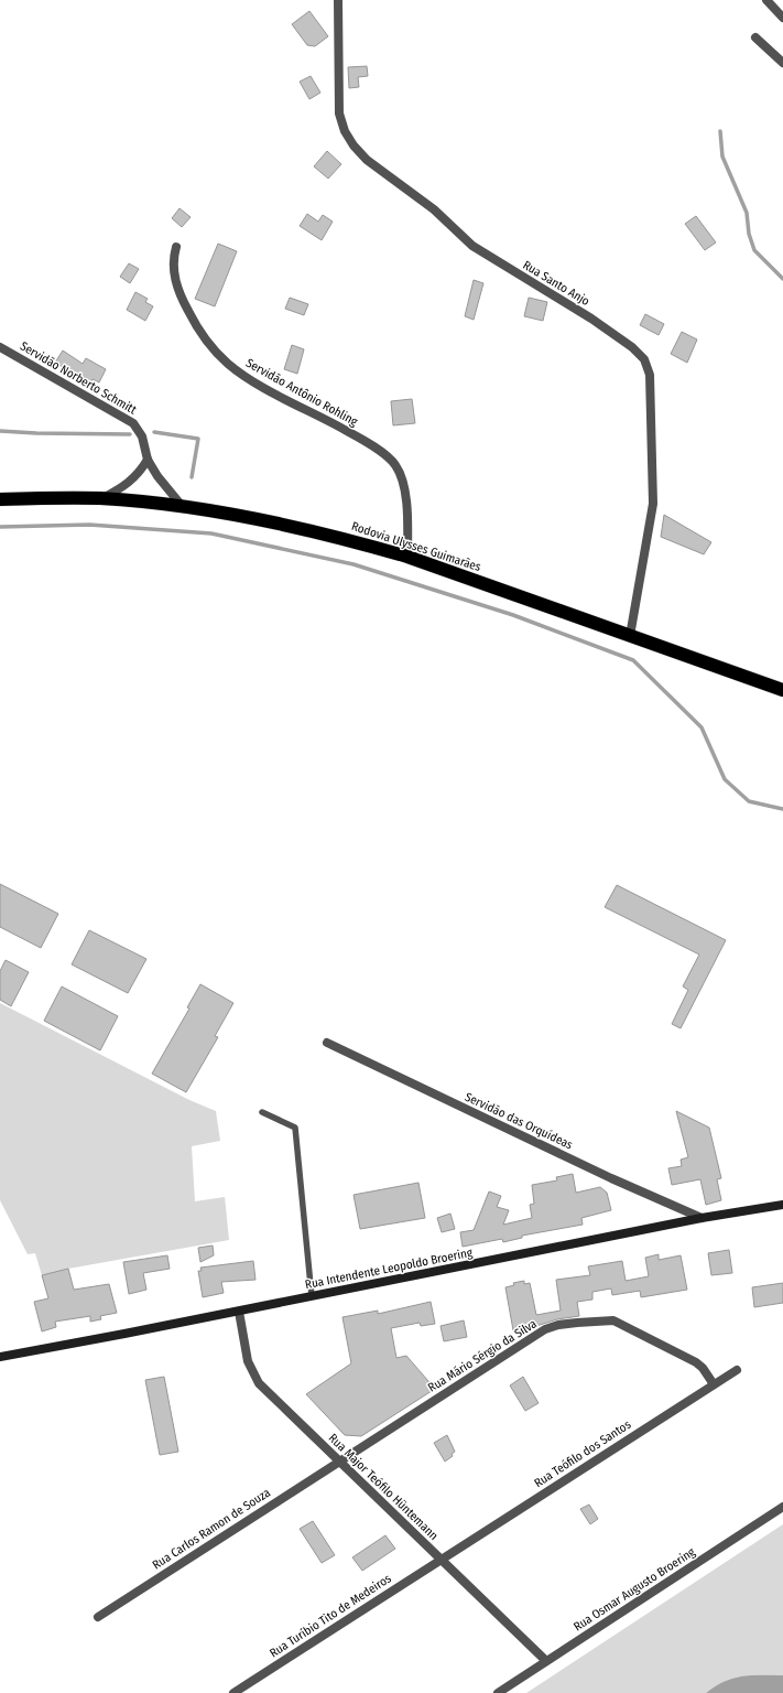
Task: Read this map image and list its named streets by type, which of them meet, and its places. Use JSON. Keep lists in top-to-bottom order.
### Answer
{
  "streets": {
    "highway": ["Rodovia Ulysses Guimarães"],
    "main road": ["Rua Intendente Leopoldo Broering"],
    "street": [
      "Rua Santo Anjo",
      "Servidão Norberto Schmitt",
      "Servidão Antônio Rohling",
      "Servidão das Orquídeas",
      "Rua Mário Sérgio da Silva",
      "Rua Teófilo dos Santos",
      "Rua Major Teófilo Hüntemann",
      "Rua Carlos Ramon de Souza",
      "Rua Osmar Augusto Broering",
      "Rua Turíbio Tito de Medeiros"
    ]
  },
  "crossings": [
    ["Rua Santo Anjo", "Rodovia Ulysses Guimarães"],
    ["Servidão Norberto Schmitt", "Rodovia Ulysses Guimarães"],
    ["Servidão Antônio Rohling", "Rodovia Ulysses Guimarães"],
    ["Servidão das Orquídeas", "Rua Intendente Leopoldo Broering"],
    ["Rua Intendente Leopoldo Broering", "Rua Major Teófilo Hüntemann"],
    ["Rua Mário Sérgio da Silva", "Rua Teófilo dos Santos"],
    ["Rua Mário Sérgio da Silva", "Rua Major Teófilo Hüntemann"],
    ["Rua Mário Sérgio da Silva", "Rua Carlos Ramon de Souza"],
    ["Rua Teófilo dos Santos", "Rua Major Teófilo Hüntemann"],
    ["Rua Teófilo dos Santos", "Rua Turíbio Tito de Medeiros"],
    ["Rua Major Teófilo Hüntemann", "Rua Carlos Ramon de Souza"],
    ["Rua Major Teófilo Hüntemann", "Rua Osmar Augusto Broering"],
    ["Rua Major Teófilo Hüntemann", "Rua Turíbio Tito de Medeiros"]
  ]
}
